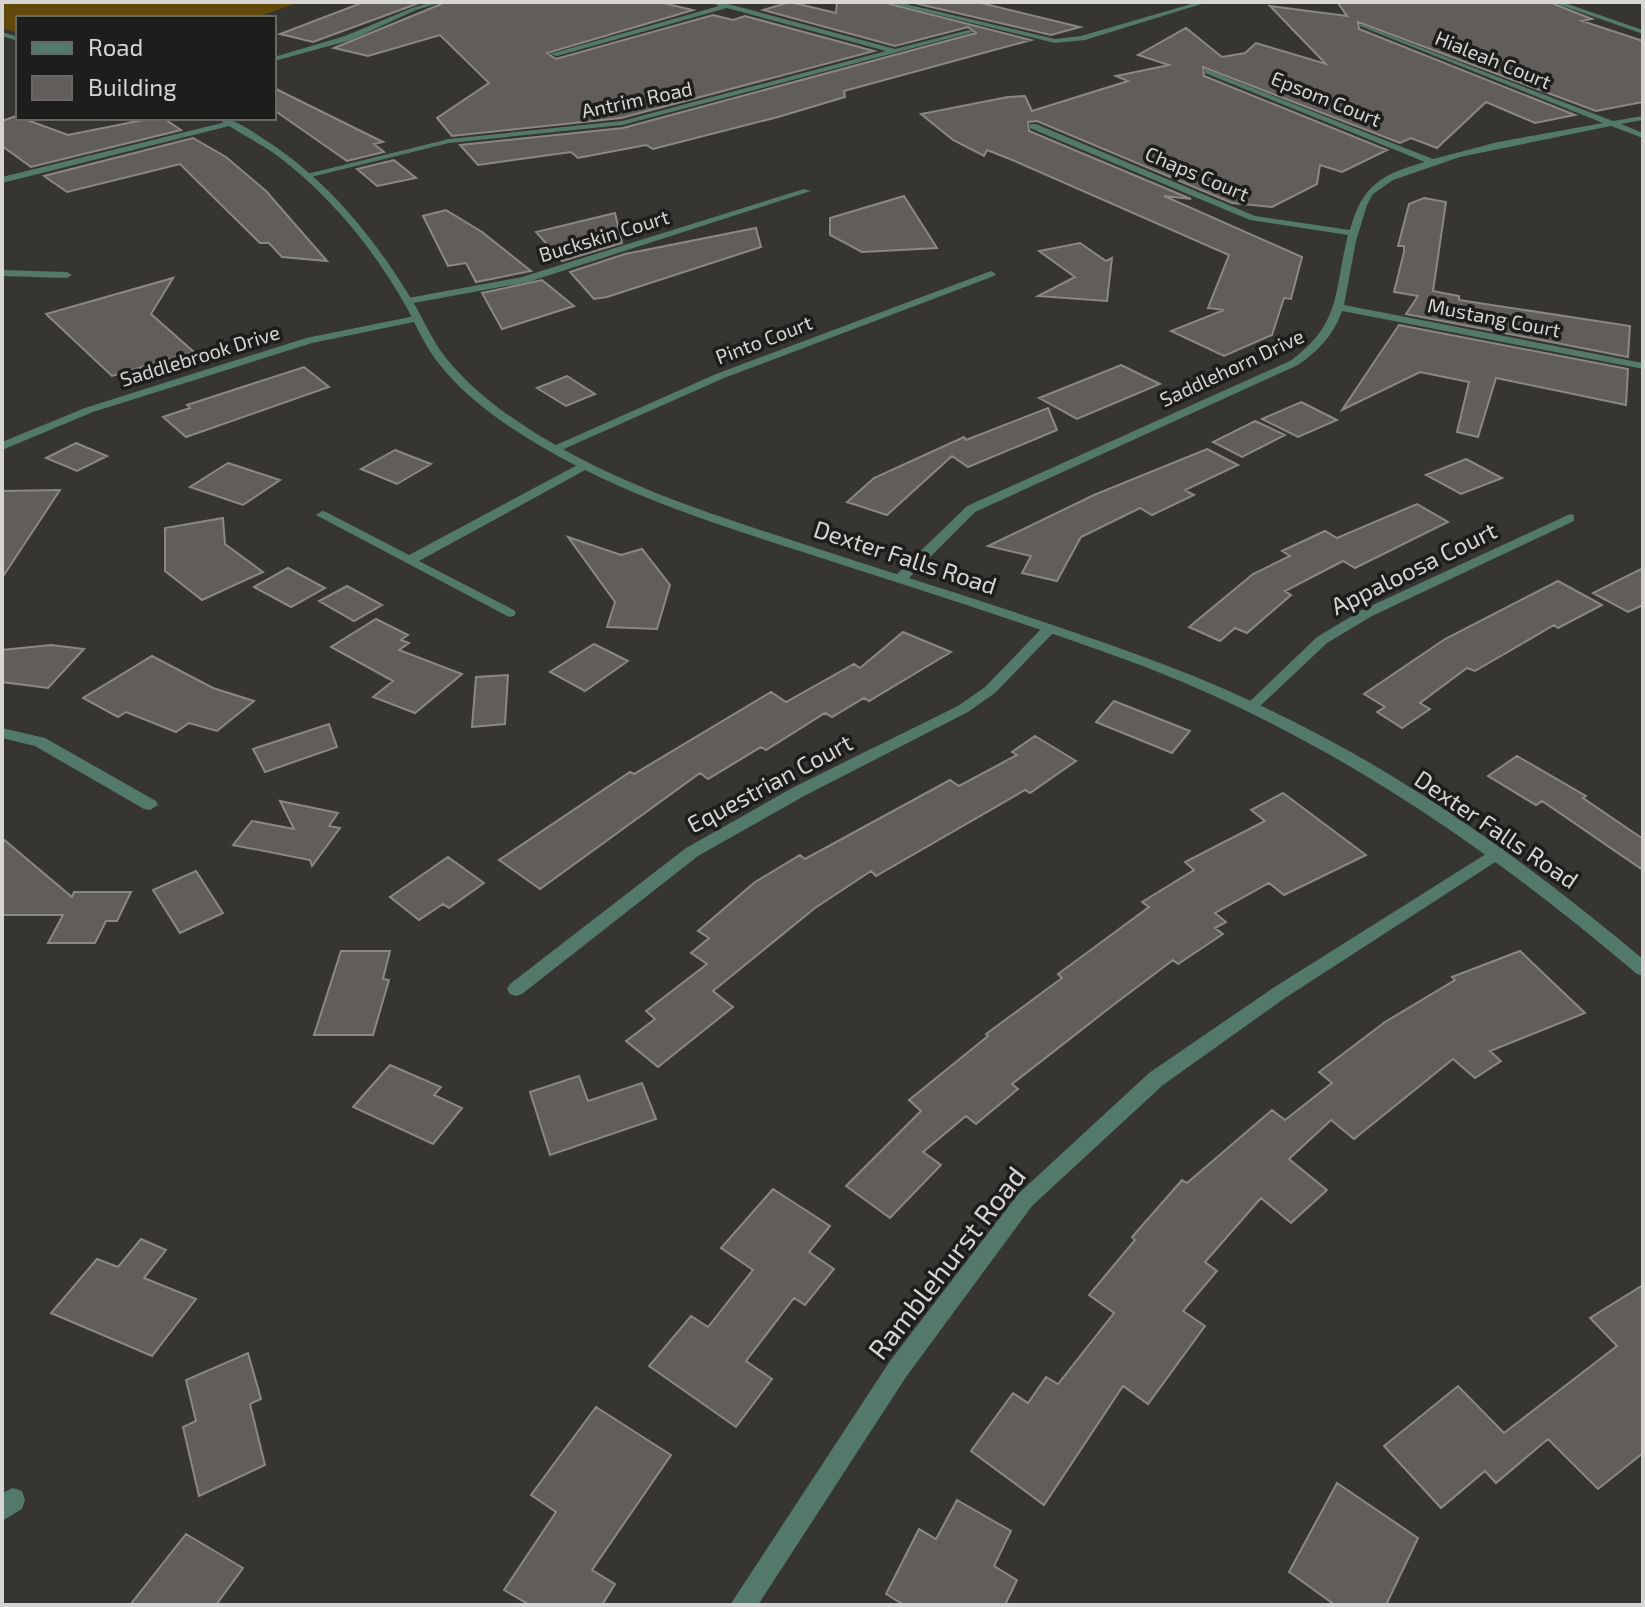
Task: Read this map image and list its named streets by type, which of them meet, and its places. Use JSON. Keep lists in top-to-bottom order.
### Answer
{
  "streets": {
    "street": [
      "Hialeah Court",
      "Epsom Court",
      "Antrim Road",
      "Chaps Court",
      "Buckskin Court",
      "Mustang Court",
      "Pinto Court",
      "Saddlebrook Drive",
      "Saddlehorn Drive",
      "Dexter Falls Road",
      "Appaloosa Court",
      "Equestrian Court",
      "Ramblehurst Road"
    ]
  },
  "crossings": [
    ["Hialeah Court", "Saddlehorn Drive"],
    ["Epsom Court", "Saddlehorn Drive"],
    ["Antrim Road", "Dexter Falls Road"],
    ["Chaps Court", "Saddlehorn Drive"],
    ["Buckskin Court", "Dexter Falls Road"],
    ["Mustang Court", "Saddlehorn Drive"],
    ["Pinto Court", "Dexter Falls Road"],
    ["Saddlebrook Drive", "Dexter Falls Road"],
    ["Saddlehorn Drive", "Dexter Falls Road"],
    ["Dexter Falls Road", "Appaloosa Court"],
    ["Dexter Falls Road", "Equestrian Court"],
    ["Dexter Falls Road", "Ramblehurst Road"]
  ],
  "legend": ["Road", "Building"]
}
